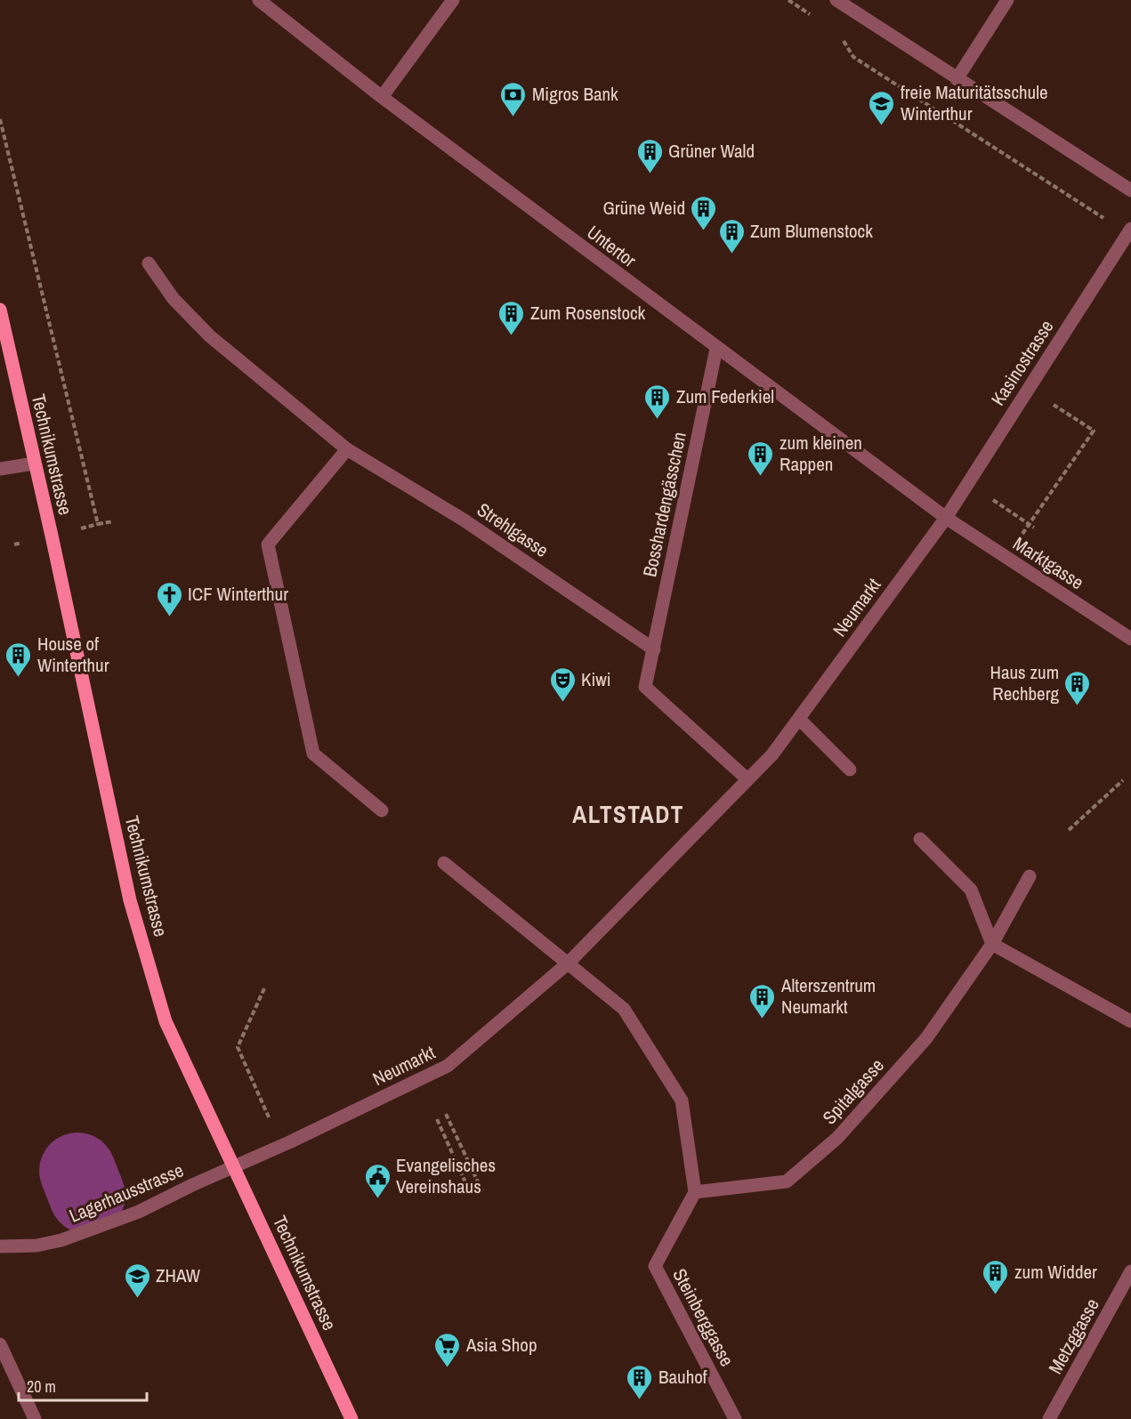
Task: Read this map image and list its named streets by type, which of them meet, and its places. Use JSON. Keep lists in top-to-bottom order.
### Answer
{
  "streets": {
    "main road": ["Technikumstrasse"],
    "street": [
      "Untertor",
      "Kasinostrasse",
      "Bosshardengässchen",
      "Strehlgasse",
      "Marktgasse",
      "Neumarkt",
      "Spitalgasse",
      "Lagerhausstrasse",
      "Steinberggasse",
      "Metzggasse"
    ]
  },
  "crossings": [
    ["Untertor", "Kasinostrasse"],
    ["Untertor", "Bosshardengässchen"],
    ["Untertor", "Marktgasse"],
    ["Untertor", "Neumarkt"],
    ["Kasinostrasse", "Marktgasse"],
    ["Kasinostrasse", "Neumarkt"],
    ["Technikumstrasse", "Neumarkt"],
    ["Technikumstrasse", "Lagerhausstrasse"],
    ["Bosshardengässchen", "Strehlgasse"],
    ["Bosshardengässchen", "Neumarkt"],
    ["Marktgasse", "Neumarkt"],
    ["Neumarkt", "Lagerhausstrasse"],
    ["Spitalgasse", "Steinberggasse"]
  ],
  "districts": ["ALTSTADT"],
  "places": {
    "bank": ["Migros Bank"],
    "school or university": ["freie Maturitätsschule Winterthur", "ZHAW"],
    "building": [
      "Grüner Wald",
      "Grüne Weid",
      "Zum Blumenstock",
      "Zum Rosenstock",
      "Zum Federkiel",
      "zum kleinen Rappen",
      "House of Winterthur",
      "Haus zum Rechberg",
      "Alterszentrum Neumarkt",
      "zum Widder",
      "Bauhof"
    ],
    "church": ["ICF Winterthur"],
    "theatre": ["Kiwi"],
    "public building": ["Evangelisches Vereinshaus"],
    "supermarket": ["Asia Shop"]
  },
  "scale_bar": "20 m"
}
